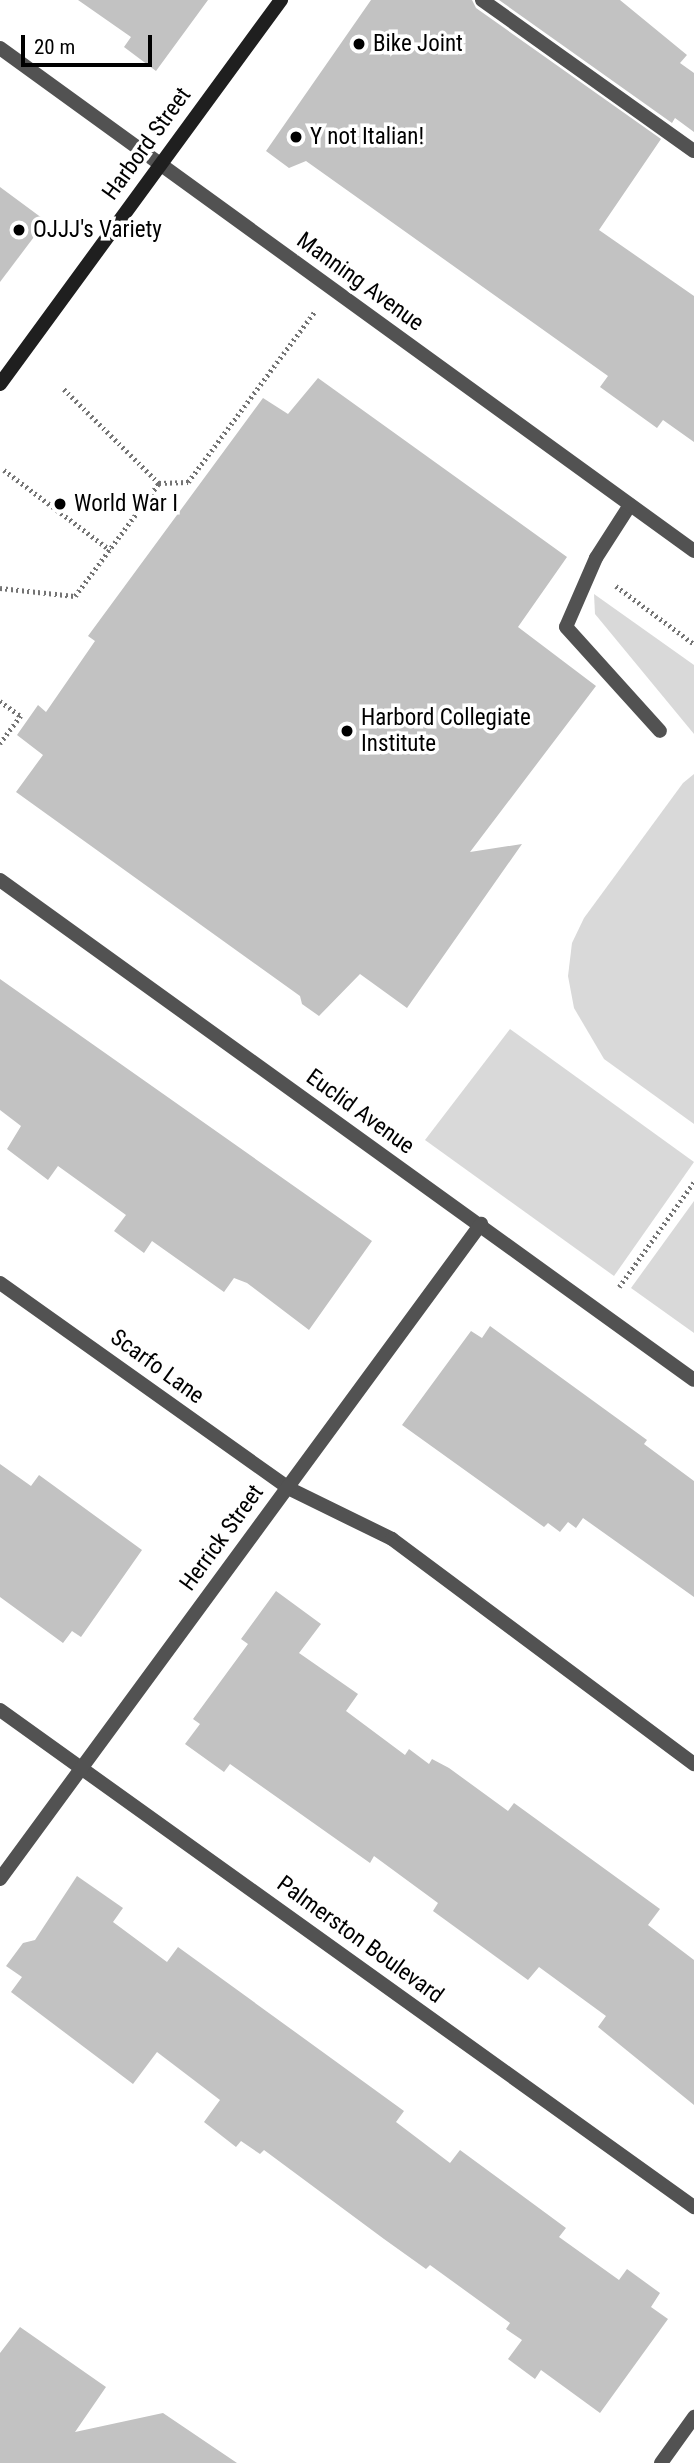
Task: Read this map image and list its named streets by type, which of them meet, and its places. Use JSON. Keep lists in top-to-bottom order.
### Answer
{
  "streets": {
    "street": [
      "Harbord Street",
      "Manning Avenue",
      "Euclid Avenue",
      "Scarfo Lane",
      "Herrick Street",
      "Palmerston Boulevard"
    ]
  },
  "crossings": [
    ["Harbord Street", "Manning Avenue"],
    ["Euclid Avenue", "Herrick Street"],
    ["Scarfo Lane", "Herrick Street"],
    ["Herrick Street", "Palmerston Boulevard"]
  ],
  "places": [
    "Bike Joint",
    "Y not Italian!",
    "OJJJ's Variety",
    "World War I",
    "Harbord Collegiate Institute"
  ],
  "scale_bar": "20 m"
}
